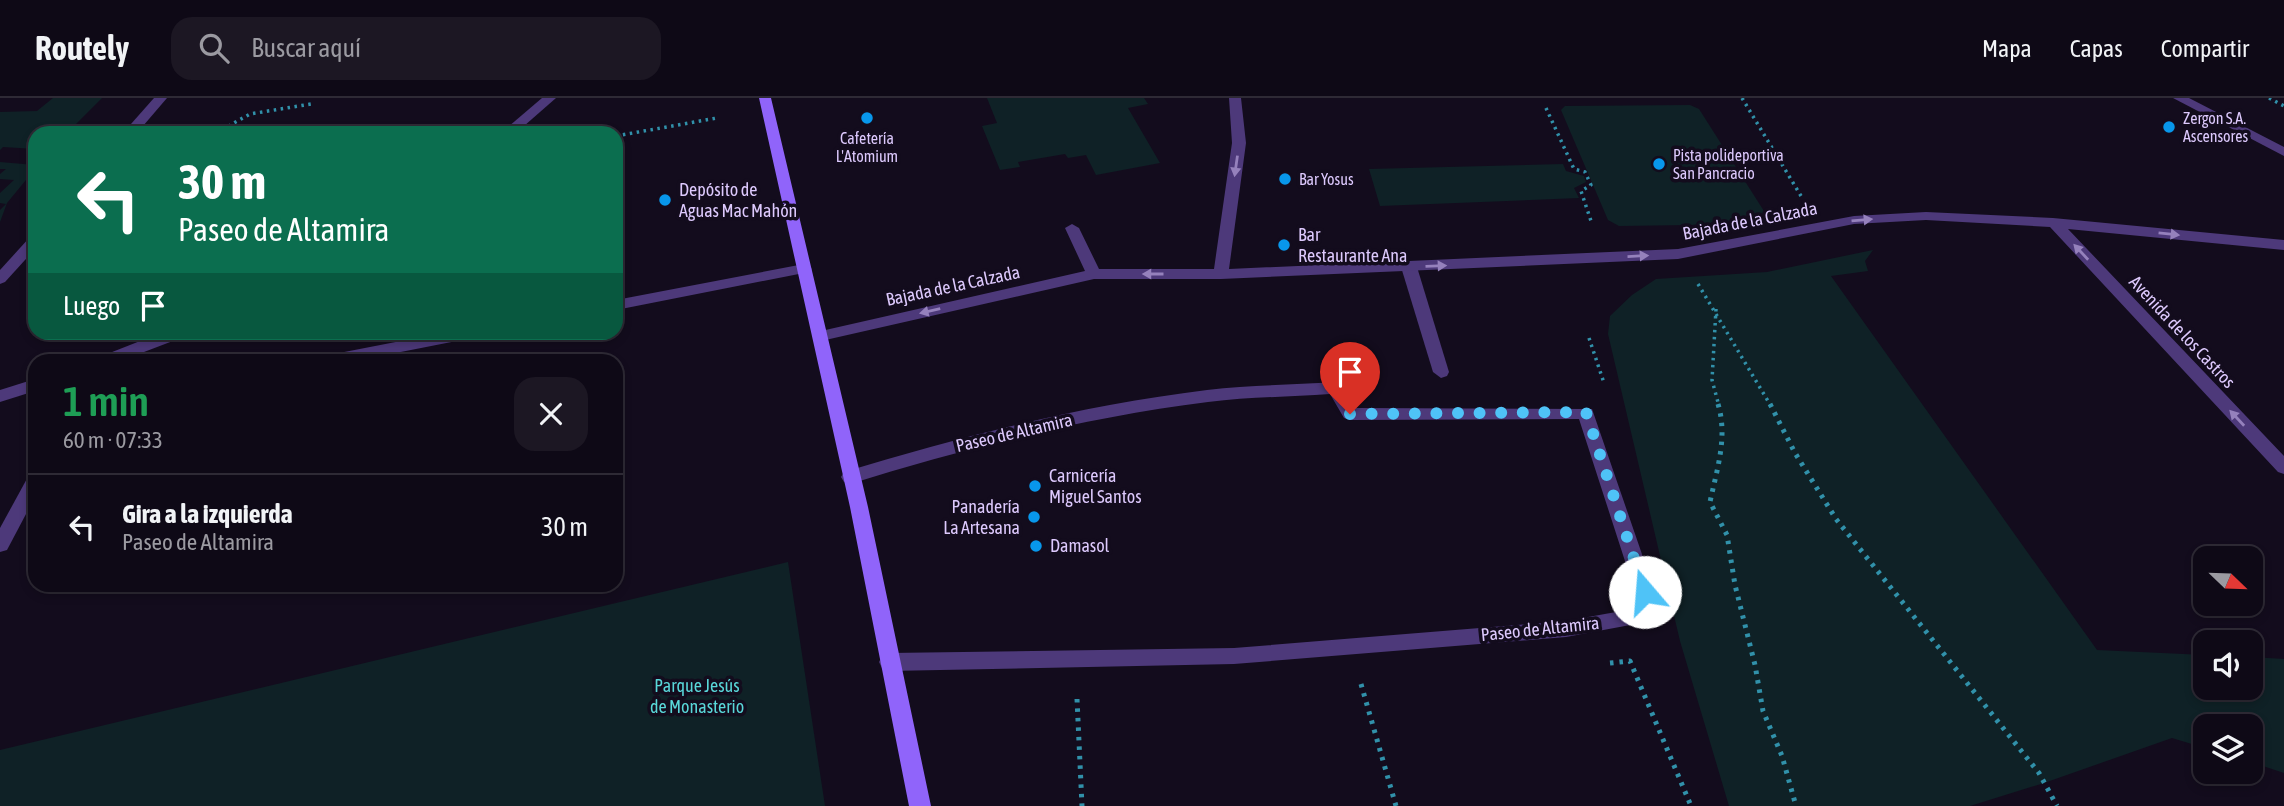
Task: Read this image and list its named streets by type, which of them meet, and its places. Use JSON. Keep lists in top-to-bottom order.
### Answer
{
  "streets": {
    "street": ["Bajada de la Calzada", "Avenida de los Castros", "Paseo de Altamira"]
  },
  "crossings": [
    ["Bajada de la Calzada", "Avenida de los Castros"]
  ],
  "one_way": ["Avenida de los Castros"],
  "parks": ["Parque Jesús de Monasterio"],
  "places": [
    "Cafetería L'Atomium",
    "Zergon S.A. Ascensores",
    "Pista polideportiva San Pancracio",
    "Bar Yosus",
    "Depósito de Aguas Mac Mahón",
    "Bar Restaurante Ana",
    "Carnicería Miguel Santos",
    "Panadería La Artesana",
    "Damasol"
  ],
  "north": "bottom right",
  "page": {
    "header": "Routely",
    "search": "Buscar aquí",
    "nav": ["Mapa", "Capas", "Compartir"],
    "turn": ["30 m", "Paseo de Altamira"],
    "then": "Luego",
    "heading": ["1 min", "60 m · 07:33"],
    "list": [
      {
        "name": "Gira a la izquierda",
        "note": "Paseo de Altamira",
        "value": "30 m"
      }
    ]
  }
}
